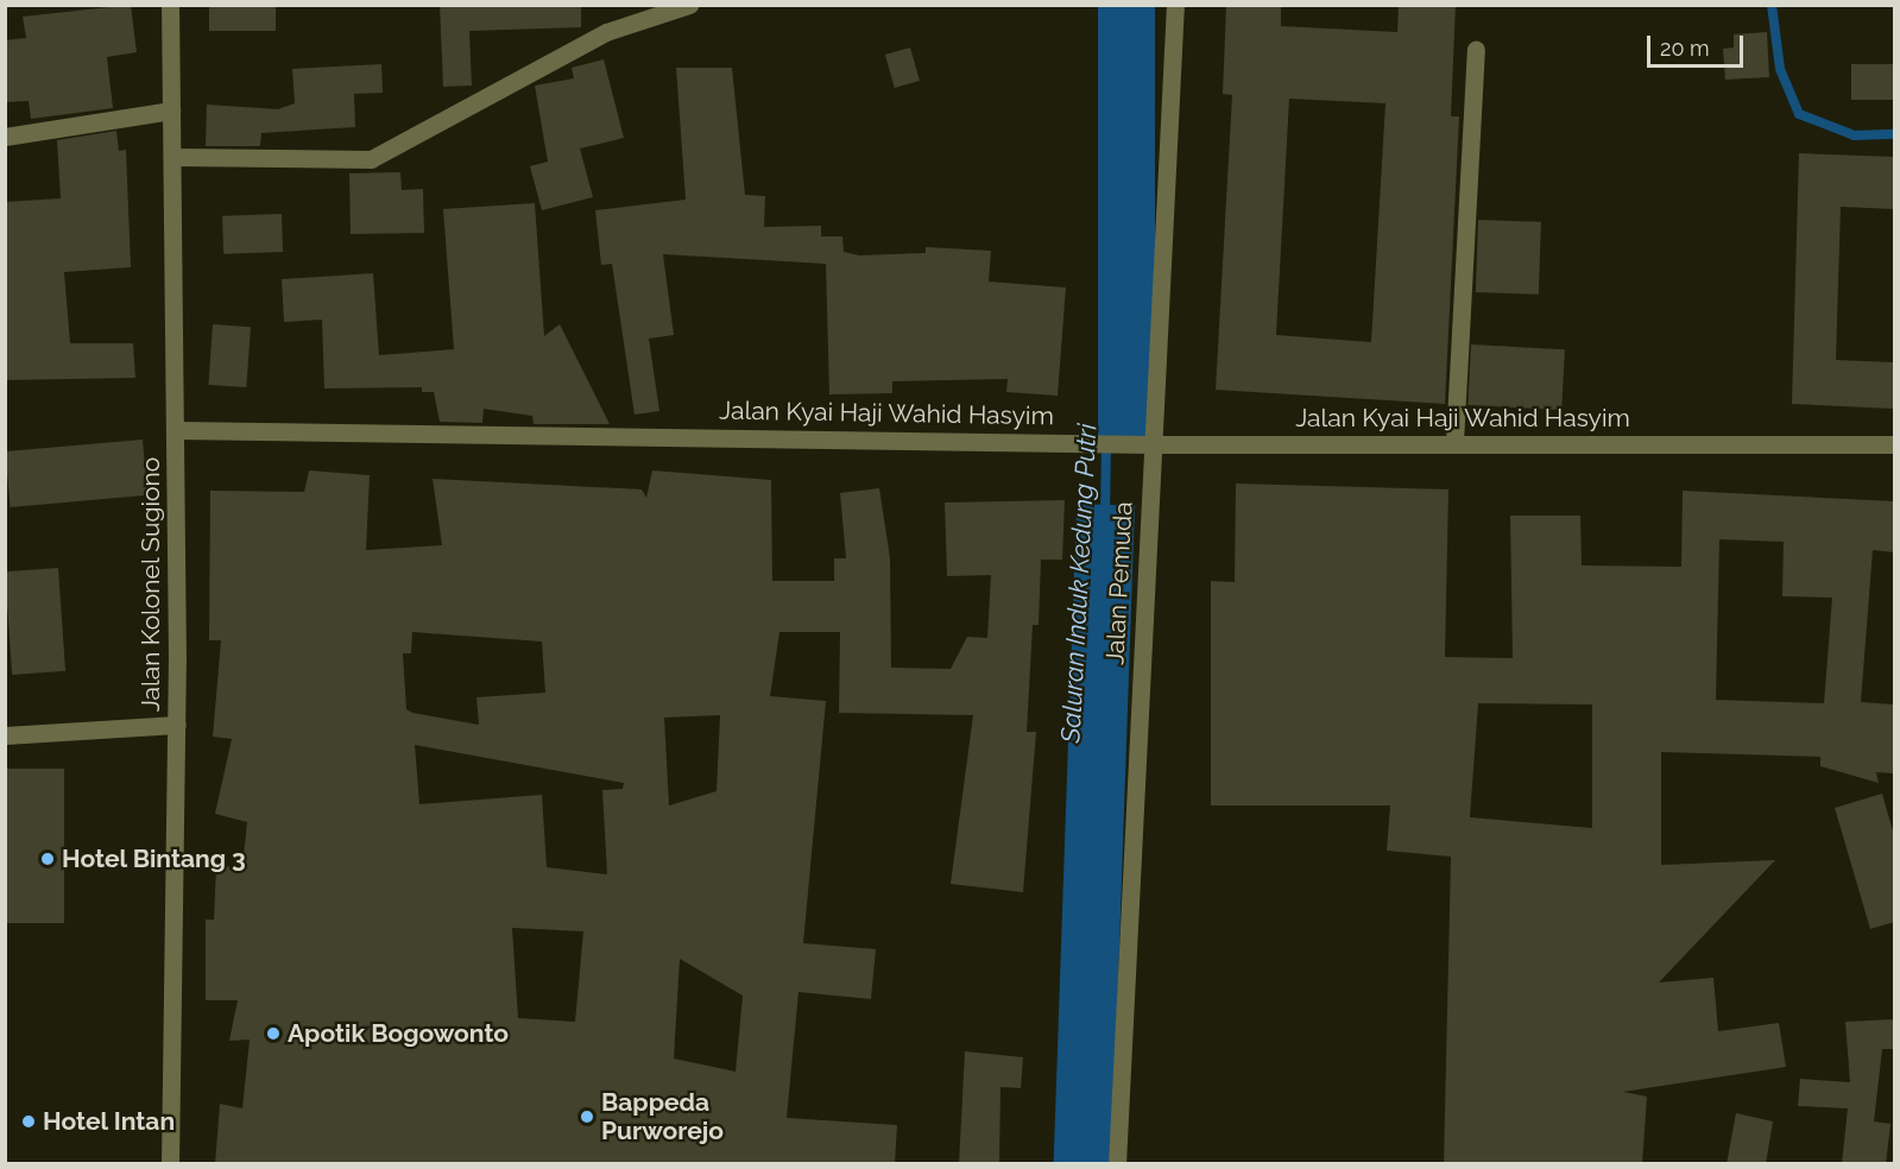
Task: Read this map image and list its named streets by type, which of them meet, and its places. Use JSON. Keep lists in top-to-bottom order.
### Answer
{
  "streets": {
    "street": ["Jalan Kyai Haji Wahid Hasyim", "Jalan Pemuda", "Jalan Kolonel Sugiono"]
  },
  "crossings": [
    ["Jalan Kyai Haji Wahid Hasyim", "Jalan Pemuda"],
    ["Jalan Kyai Haji Wahid Hasyim", "Jalan Kolonel Sugiono"]
  ],
  "water": ["Saluran Induk Kedung Putri"],
  "places": [
    "Hotel Bintang 3",
    "Apotik Bogowonto",
    "Bappeda Purworejo",
    "Hotel Intan"
  ],
  "scale_bar": "20 m"
}
